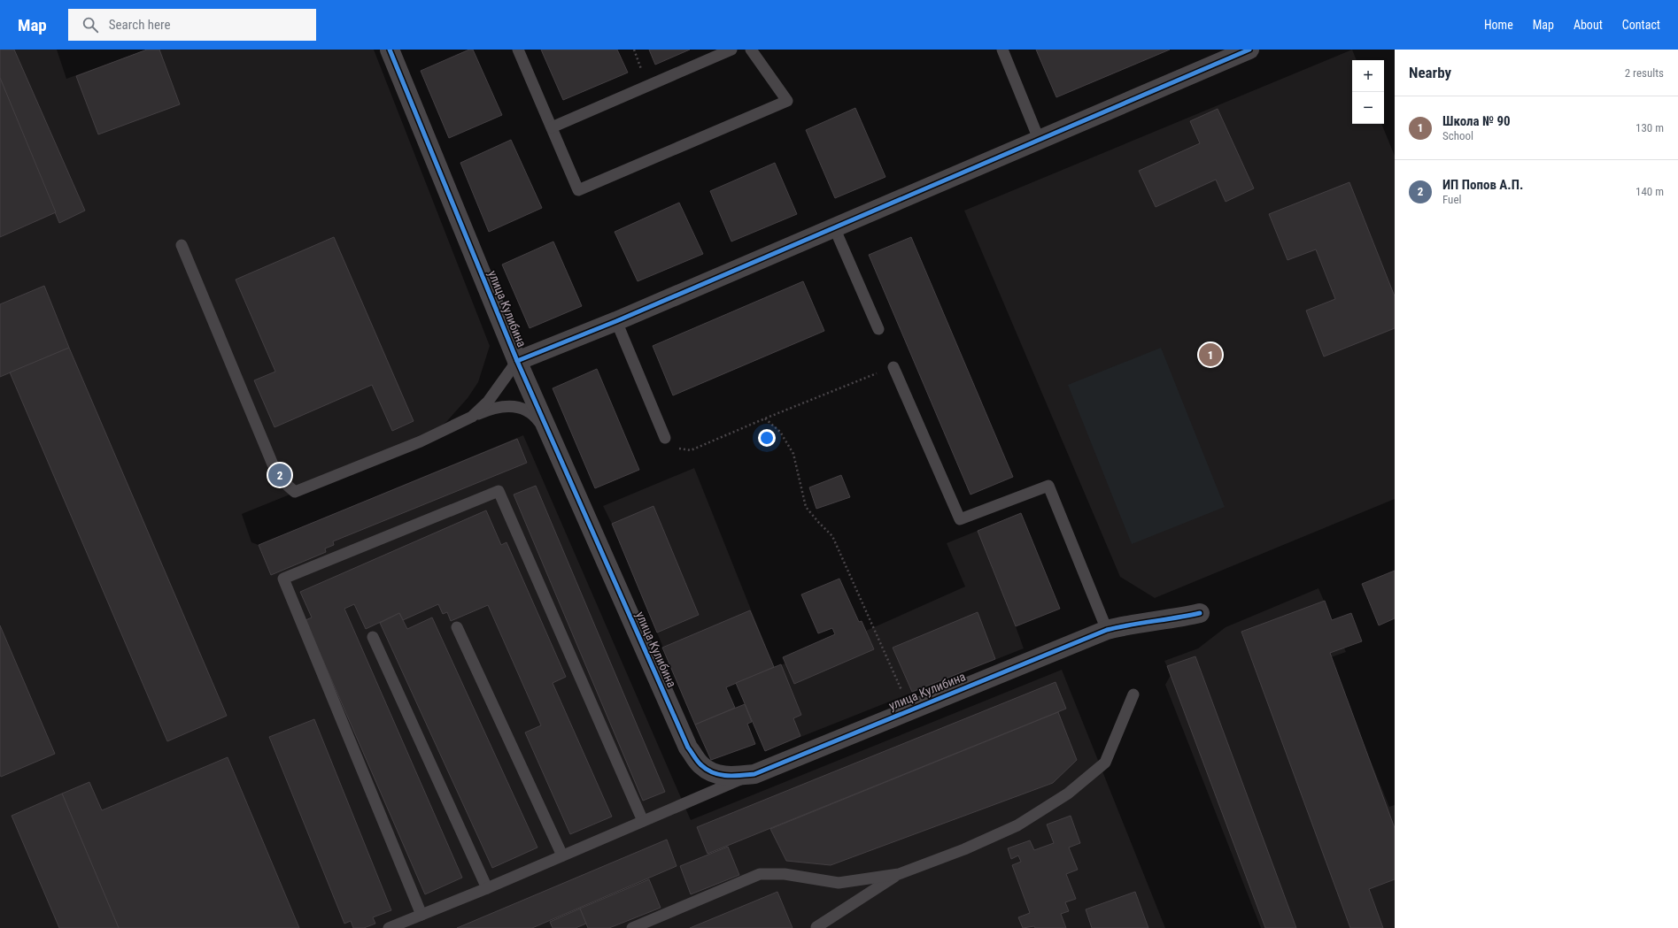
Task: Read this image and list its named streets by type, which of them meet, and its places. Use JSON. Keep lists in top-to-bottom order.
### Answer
{
  "streets": {
    "street": ["улица Кулибина"]
  },
  "page": {
    "header": "Map",
    "search": "Search here",
    "nav": [
      "Home",
      "Map",
      "About",
      "Contact"
    ],
    "heading": ["Nearby", "2 results"],
    "map_buttons": ["+", "−"],
    "list": [
      {
        "mark": "1",
        "name": "Школа № 90",
        "note": "School",
        "value": "130 m"
      },
      {
        "mark": "2",
        "name": "ИП Попов А.П.",
        "note": "Fuel",
        "value": "140 m"
      }
    ],
    "pins": ["1", "2"]
  }
}
